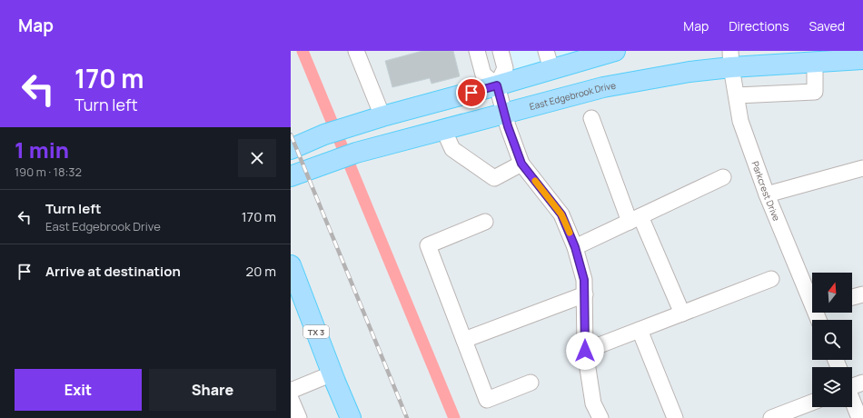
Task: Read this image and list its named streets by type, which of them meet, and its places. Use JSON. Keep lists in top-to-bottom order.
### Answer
{
  "streets": {
    "main road": ["East Edgebrook Drive", "TX 3"],
    "street": ["Parkcrest Drive"]
  },
  "crossings": [
    ["East Edgebrook Drive", "Parkcrest Drive"]
  ],
  "north": "top",
  "page": {
    "header": "Map",
    "nav": ["Map", "Directions", "Saved"],
    "turn": ["170 m", "Turn left"],
    "heading": ["1 min", "190 m · 18:32"],
    "list": [
      {
        "name": "Turn left",
        "note": "East Edgebrook Drive",
        "value": "170 m"
      },
      {
        "name": "Arrive at destination",
        "value": "20 m"
      }
    ],
    "buttons": ["Exit", "Share"]
  }
}
